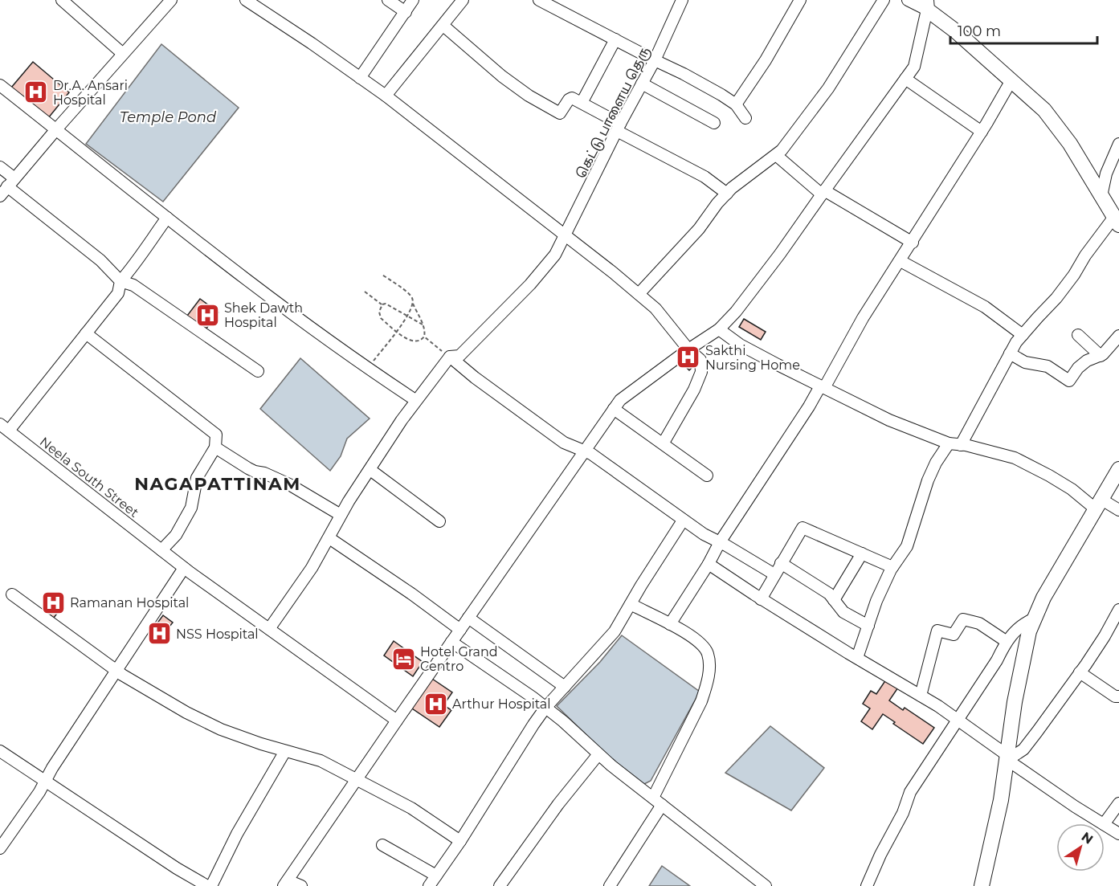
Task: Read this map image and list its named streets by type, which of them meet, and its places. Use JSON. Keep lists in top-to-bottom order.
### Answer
{
  "streets": {
    "street": ["கெட்டு பாளைய தெரு", "Neela South Street"]
  },
  "districts": ["NAGAPATTINAM"],
  "water": ["Temple Pond"],
  "places": {
    "hospital": [
      "Dr.A. Ansari Hospital",
      "Shek Dawth Hospital",
      "Sakthi Nursing Home",
      "Ramanan Hospital",
      "NSS Hospital",
      "Arthur Hospital"
    ],
    "hotel": ["Hotel Grand Centro"]
  },
  "scale_bar": "100 m",
  "north": "top right"
}
